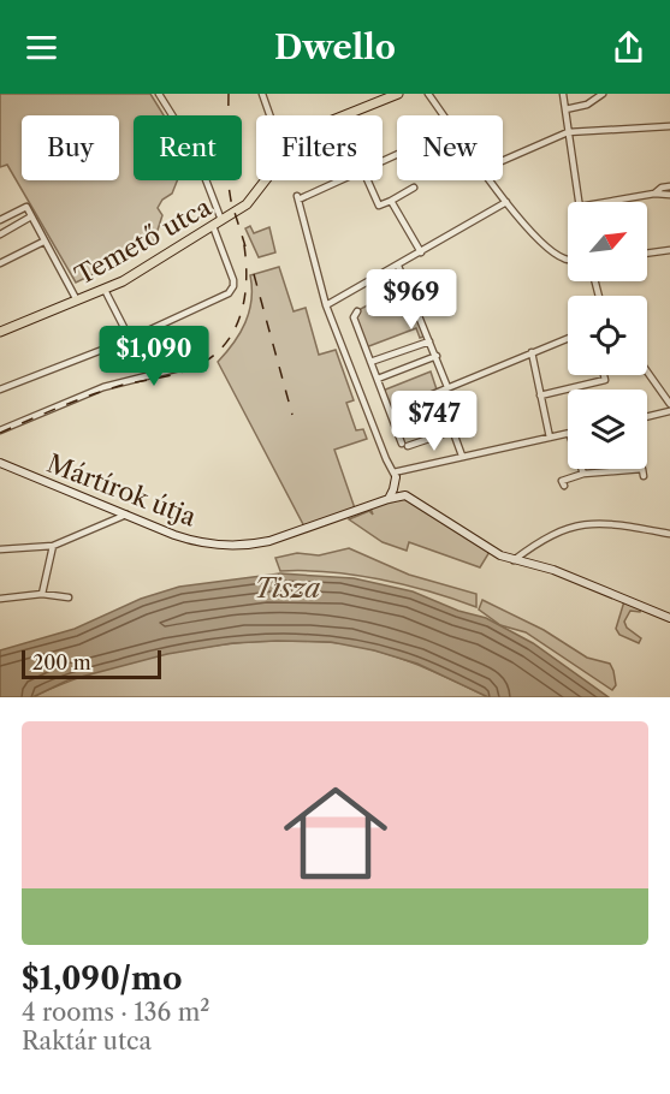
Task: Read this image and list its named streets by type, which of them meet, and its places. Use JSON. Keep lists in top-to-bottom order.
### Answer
{
  "streets": {
    "main road": ["Temető utca"],
    "street": ["Mártírok útja"]
  },
  "water": ["Tisza"],
  "scale_bar": "200 m",
  "north": "top right",
  "page": {
    "header": "Dwello",
    "chip": [
      "Buy",
      "Rent",
      "Filters",
      "New"
    ],
    "price": ["$969", "$1,090", "$747"],
    "scale": "200 m",
    "list": [
      {
        "name": "$1,090/mo",
        "note": "4 rooms · 136 m² · Raktár utca"
      }
    ]
  }
}
